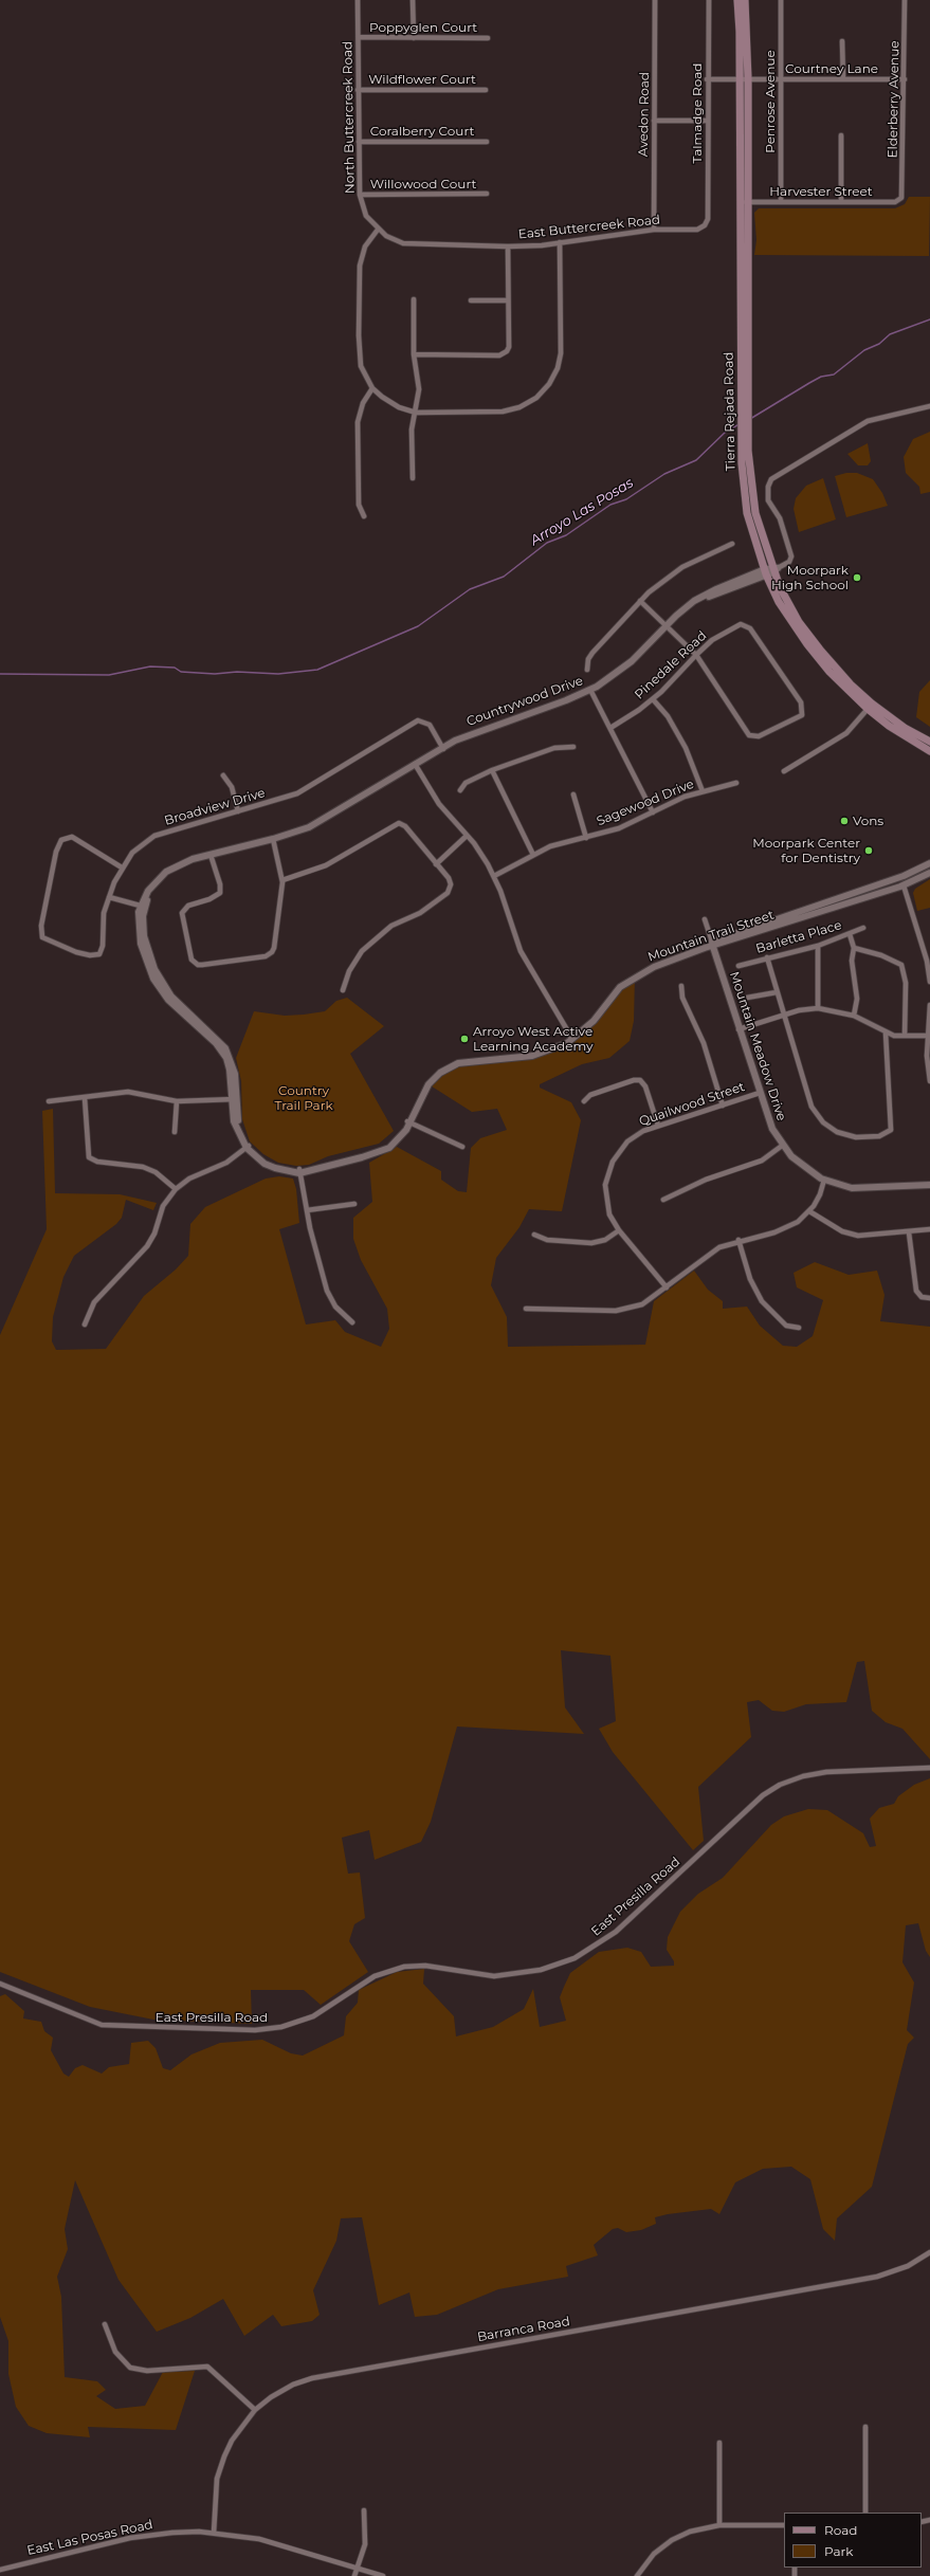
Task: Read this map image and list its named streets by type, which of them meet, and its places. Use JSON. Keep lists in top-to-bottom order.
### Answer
{
  "streets": {
    "main road": ["Tierra Rejada Road"],
    "street": [
      "Poppyglen Court",
      "Courtney Lane",
      "Wildflower Court",
      "Elderberry Avenue",
      "Penrose Avenue",
      "Talmadge Road",
      "Avedon Road",
      "North Buttercreek Road",
      "Coralberry Court",
      "Willowood Court",
      "Harvester Street",
      "East Buttercreek Road",
      "Pinedale Road",
      "Countrywood Drive",
      "Sagewood Drive",
      "Broadview Drive",
      "Mountain Trail Street",
      "Barletta Place",
      "Mountain Meadow Drive",
      "Quailwood Street",
      "East Presilla Road",
      "Barranca Road",
      "East Las Posas Road"
    ]
  },
  "crossings": [
    ["Poppyglen Court", "North Buttercreek Road"],
    ["Courtney Lane", "Elderberry Avenue"],
    ["Courtney Lane", "Penrose Avenue"],
    ["Courtney Lane", "Talmadge Road"],
    ["Courtney Lane", "Tierra Rejada Road"],
    ["Wildflower Court", "North Buttercreek Road"],
    ["Elderberry Avenue", "Harvester Street"],
    ["Penrose Avenue", "Harvester Street"],
    ["Talmadge Road", "East Buttercreek Road"],
    ["Avedon Road", "East Buttercreek Road"],
    ["North Buttercreek Road", "Coralberry Court"],
    ["North Buttercreek Road", "Willowood Court"],
    ["North Buttercreek Road", "East Buttercreek Road"],
    ["Harvester Street", "Tierra Rejada Road"],
    ["Tierra Rejada Road", "Countrywood Drive"],
    ["Countrywood Drive", "Broadview Drive"],
    ["Countrywood Drive", "Mountain Trail Street"],
    ["Mountain Trail Street", "Mountain Meadow Drive"],
    ["Mountain Meadow Drive", "Quailwood Street"],
    ["Barranca Road", "East Las Posas Road"]
  ],
  "water": ["Arroyo Las Posas"],
  "parks": ["Country Trail Park"],
  "places": [
    "Moorpark High School",
    "Vons",
    "Moorpark Center for Dentistry",
    "Arroyo West Active Learning Academy"
  ],
  "legend": ["Road", "Park"]
}
